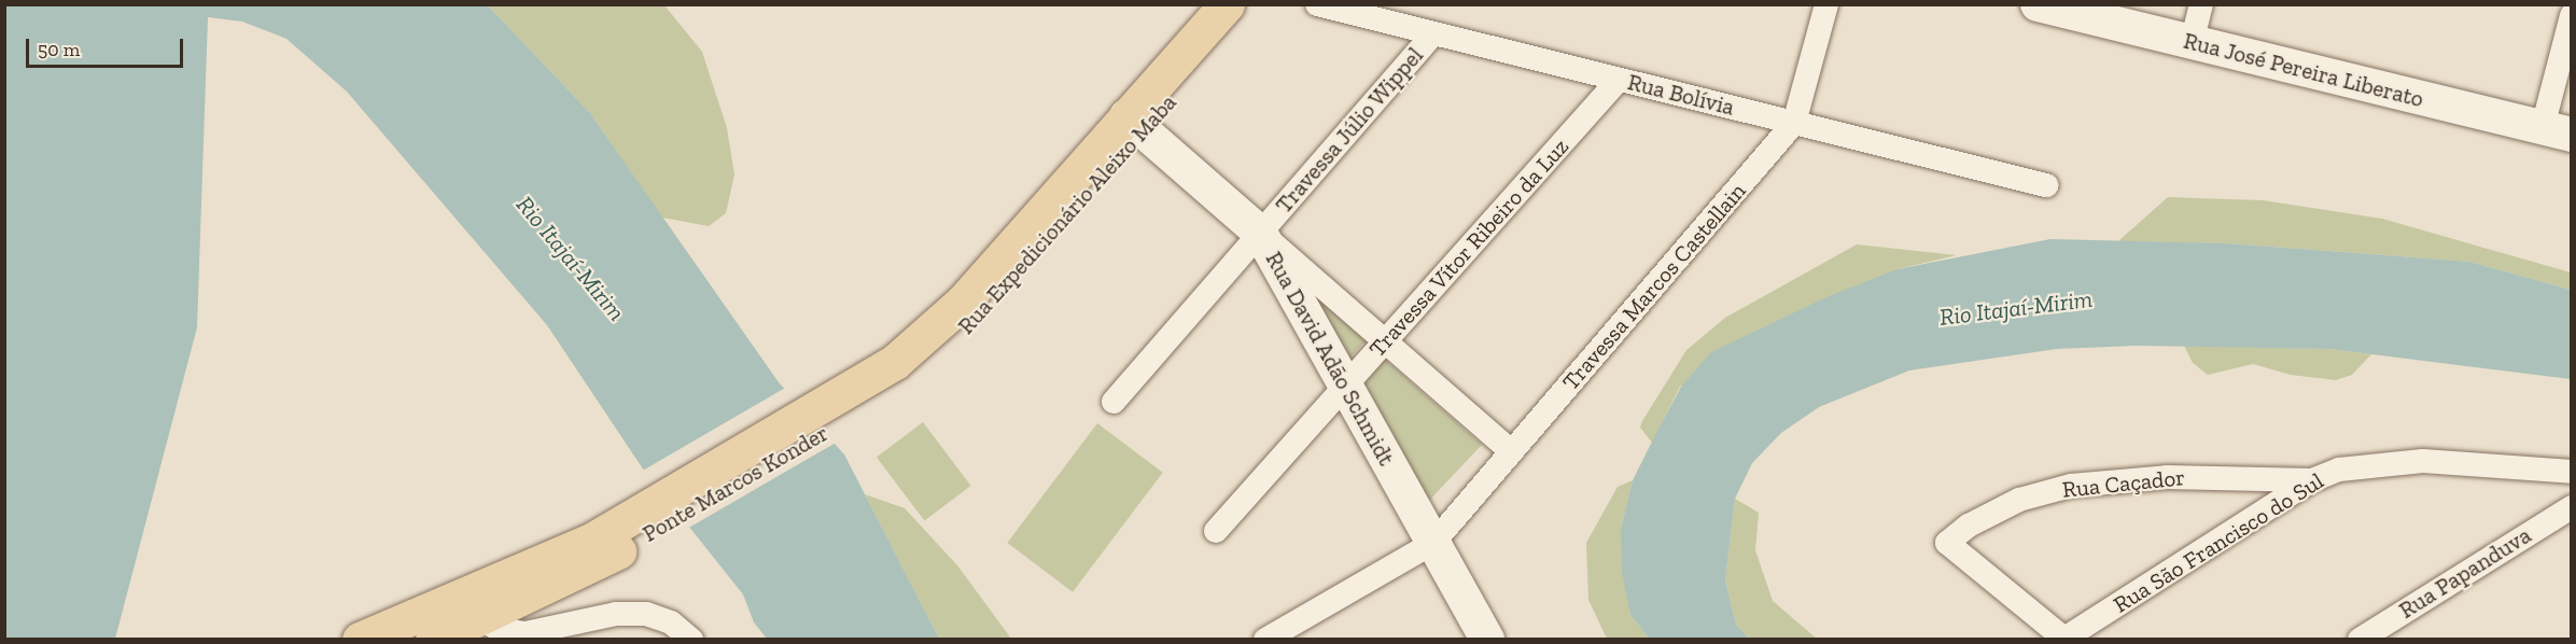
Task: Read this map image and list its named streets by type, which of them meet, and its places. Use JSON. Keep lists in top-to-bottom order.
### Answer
{
  "streets": {
    "main road": [
      "Rua José Pereira Liberato",
      "Rua Expedicionário Aleixo Maba",
      "Rua David Adão Schmidt",
      "Ponte Marcos Konder"
    ],
    "street": [
      "Rua Bolívia",
      "Travessa Júlio Wippel",
      "Travessa Vítor Ribeiro da Luz",
      "Travessa Marcos Castellain",
      "Rua Caçador",
      "Rua São Francisco do Sul",
      "Rua Papanduva"
    ]
  },
  "crossings": [
    ["Rua Bolívia", "Travessa Júlio Wippel"],
    ["Rua Bolívia", "Travessa Vítor Ribeiro da Luz"],
    ["Rua Bolívia", "Travessa Marcos Castellain"],
    ["Travessa Júlio Wippel", "Rua David Adão Schmidt"],
    ["Rua Expedicionário Aleixo Maba", "Rua David Adão Schmidt"],
    ["Rua Expedicionário Aleixo Maba", "Ponte Marcos Konder"],
    ["Travessa Vítor Ribeiro da Luz", "Rua David Adão Schmidt"],
    ["Travessa Marcos Castellain", "Rua David Adão Schmidt"],
    ["Rua Caçador", "Rua São Francisco do Sul"]
  ],
  "water": ["Rio Itajaí-Mirim"],
  "scale_bar": "50 m"
}
